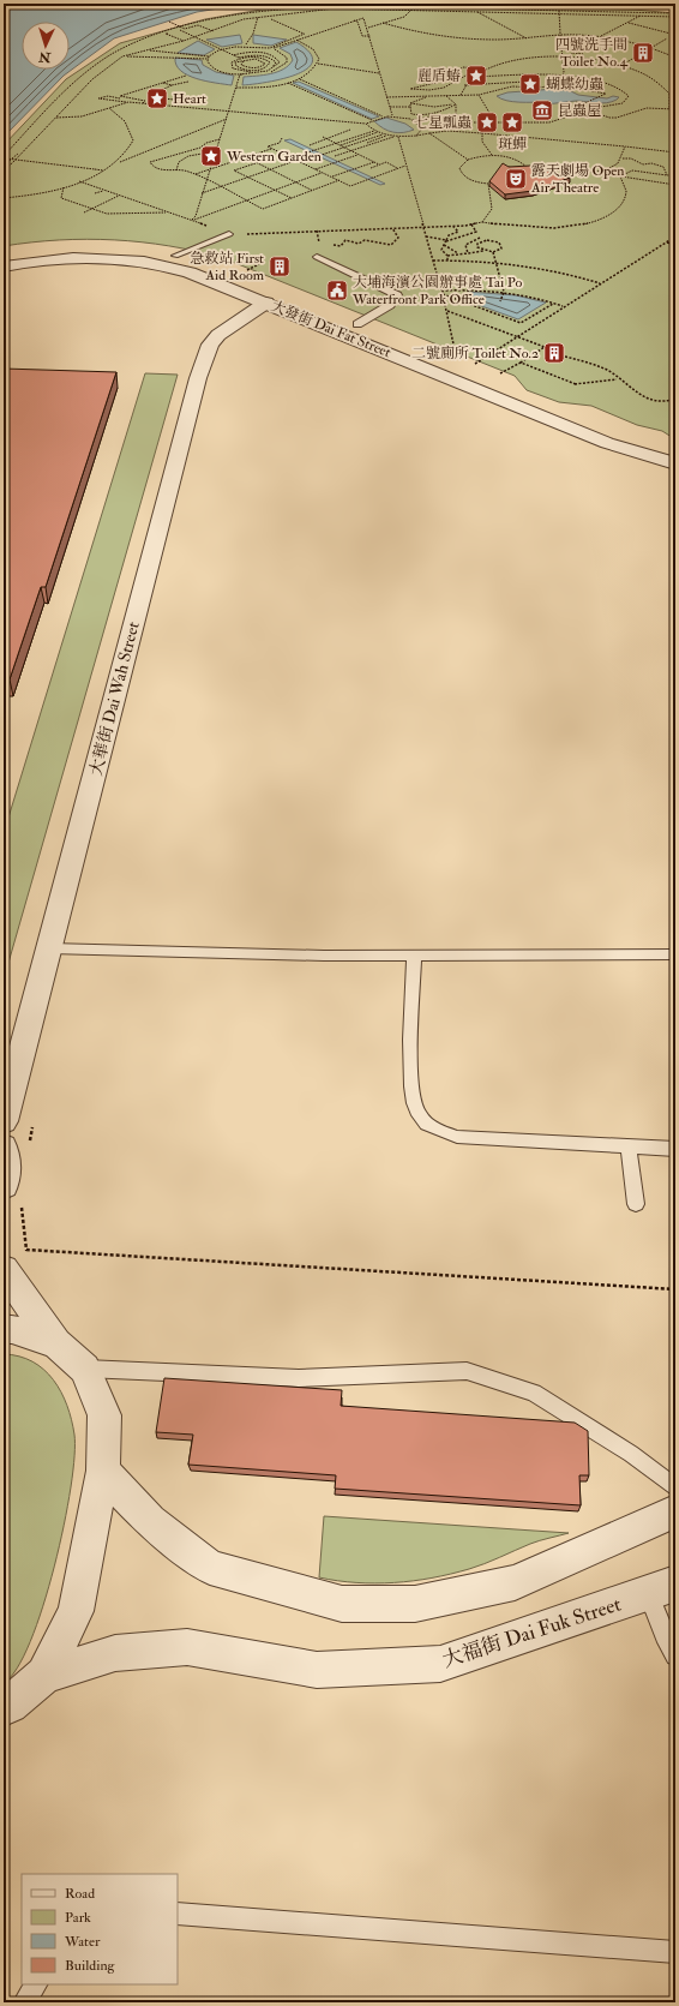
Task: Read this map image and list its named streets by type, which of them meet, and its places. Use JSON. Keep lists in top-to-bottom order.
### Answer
{
  "streets": {
    "street": ["大發街 Dai Fat Street", "大華街 Dai Wah Street", "大福街 Dai Fuk Street"]
  },
  "crossings": [
    ["大發街 Dai Fat Street", "大華街 Dai Wah Street"]
  ],
  "places": {
    "building": ["四號洗手間 Toilet No.4", "急救站 First Aid Room", "二號廁所 Toilet No.2"],
    "place": [
      "麗盾蝽",
      "蝴蝶幼蟲",
      "Heart",
      "七星瓢蟲",
      "斑蟬",
      "Western Garden"
    ],
    "museum": ["昆蟲屋"],
    "theatre": ["露天劇場 Open Air Theatre"],
    "public building": ["大埔海濱公園辦事處 Tai Po Waterfront Park Office"]
  },
  "legend": [
    "Road",
    "Park",
    "Water",
    "Building"
  ],
  "north": "bottom"
}
